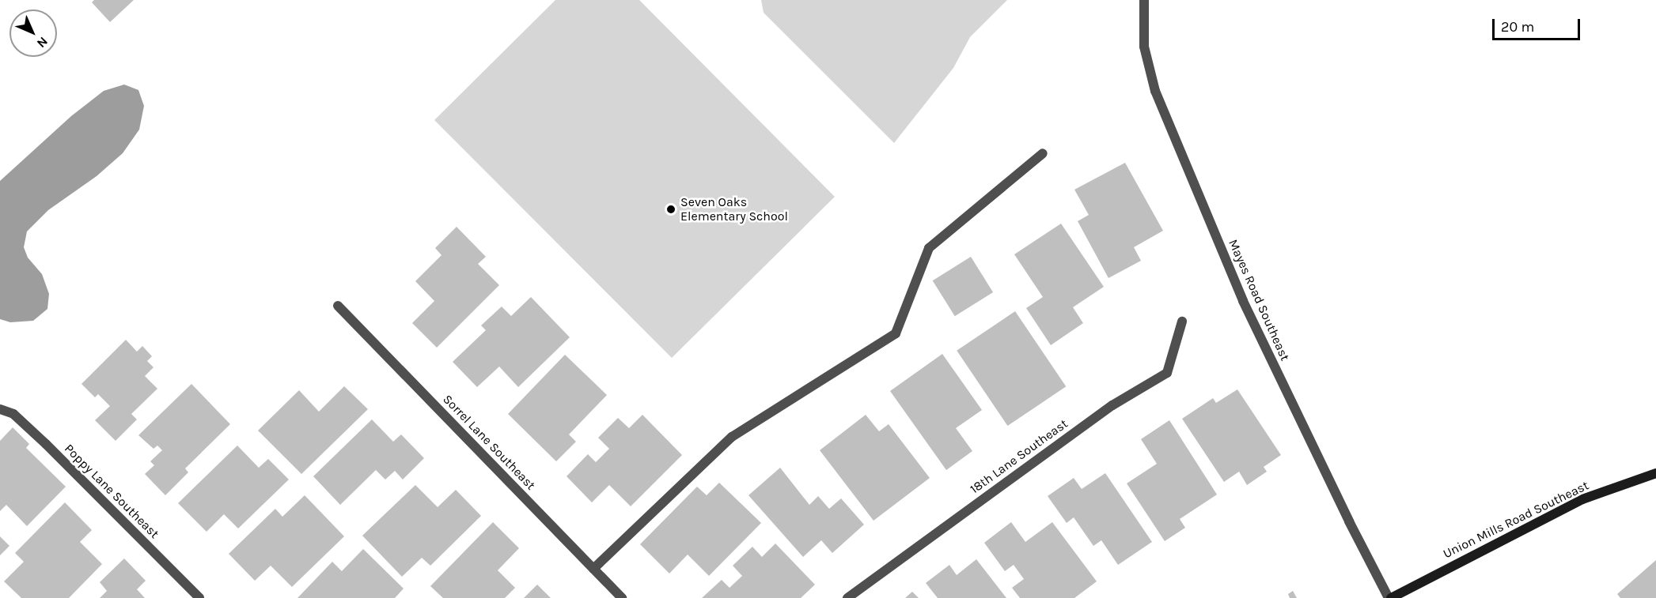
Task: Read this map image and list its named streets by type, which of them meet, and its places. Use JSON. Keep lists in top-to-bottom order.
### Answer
{
  "streets": {
    "street": [
      "Mayes Road Southeast",
      "Sorrel Lane Southeast",
      "18th Lane Southeast",
      "Poppy Lane Southeast",
      "Union Mills Road Southeast"
    ]
  },
  "crossings": [
    ["Mayes Road Southeast", "Union Mills Road Southeast"]
  ],
  "places": ["Seven Oaks Elementary School"],
  "scale_bar": "20 m",
  "north": "bottom right"
}
